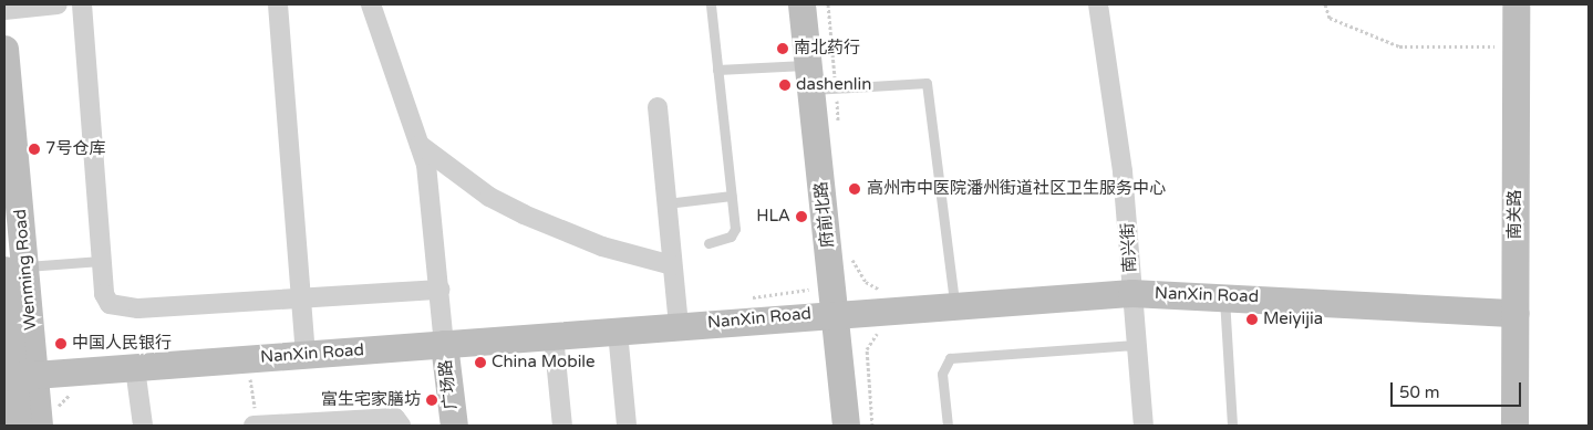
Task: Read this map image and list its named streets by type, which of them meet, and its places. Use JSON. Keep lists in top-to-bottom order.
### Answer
{
  "streets": {
    "street": [
      "府前北路",
      "南关路",
      "南兴街",
      "Wenming Road",
      "NanXin Road",
      "广场路"
    ]
  },
  "crossings": [
    ["府前北路", "NanXin Road"],
    ["南关路", "NanXin Road"],
    ["南兴街", "NanXin Road"],
    ["Wenming Road", "NanXin Road"],
    ["NanXin Road", "广场路"]
  ],
  "places": [
    "南北药行",
    "dashenlin",
    "7号仓库",
    "高州市中医院潘州街道社区卫生服务中心",
    "HLA",
    "Meiyijia",
    "中国人民银行",
    "China Mobile",
    "富生宅家膳坊"
  ],
  "scale_bar": "50 m"
}
